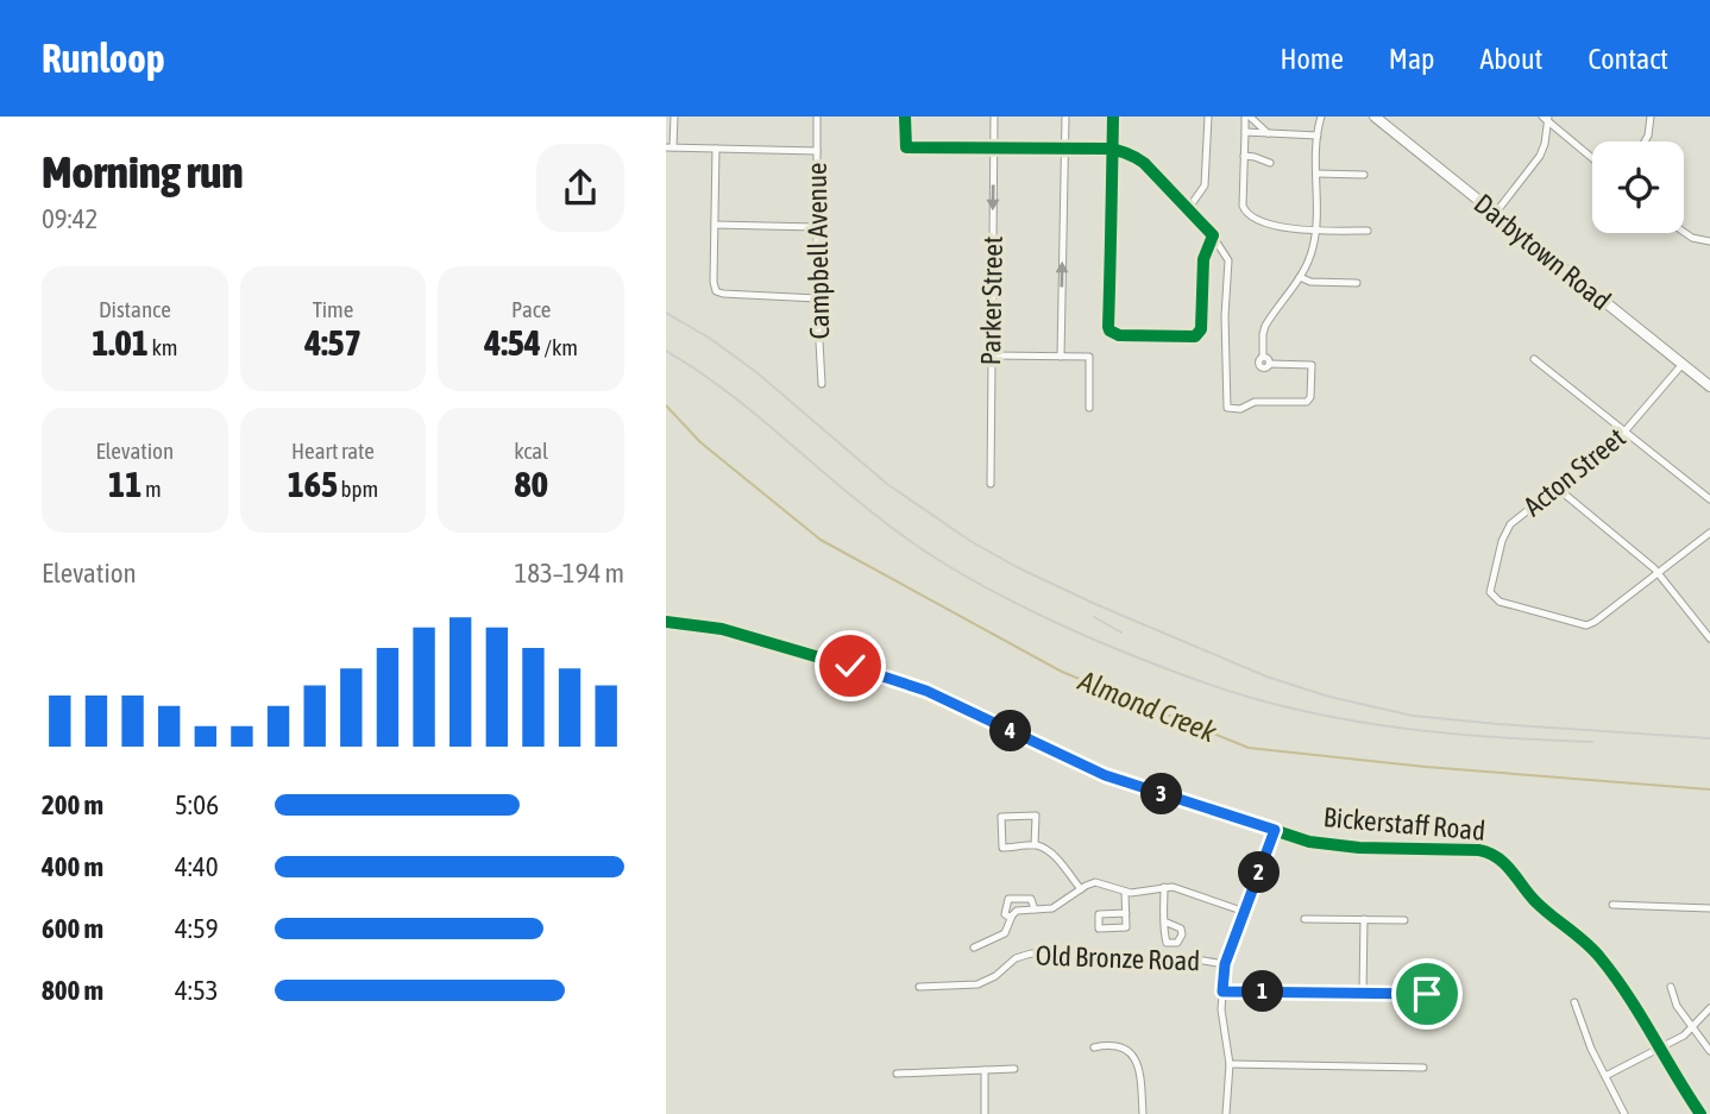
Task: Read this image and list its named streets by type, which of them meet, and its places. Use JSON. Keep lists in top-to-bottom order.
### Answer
{
  "streets": {
    "street": [
      "Campbell Avenue",
      "Darbytown Road",
      "Parker Street",
      "Acton Street",
      "Bickerstaff Road",
      "Old Bronze Road"
    ]
  },
  "crossings": [
    ["Darbytown Road", "Acton Street"]
  ],
  "one_way": ["Parker Street"],
  "water": ["Almond Creek"],
  "page": {
    "header": "Runloop",
    "nav": [
      "Home",
      "Map",
      "About",
      "Contact"
    ],
    "heading": ["Morning run", "09:42"],
    "stats": [
      ["Distance", "1.01 km"],
      ["Time", "4:57"],
      ["Pace", "4:54 /km"],
      ["Elevation", "11 m"],
      ["Heart rate", "165 bpm"],
      ["kcal", "80"]
    ],
    "chart": ["Elevation", "183–194 m"],
    "pins": [
      "4",
      "3",
      "2",
      "1"
    ],
    "list": [
      {
        "name": "200 m",
        "note": "5:06"
      },
      {
        "name": "400 m",
        "note": "4:40"
      },
      {
        "name": "600 m",
        "note": "4:59"
      },
      {
        "name": "800 m",
        "note": "4:53"
      }
    ]
  }
}
